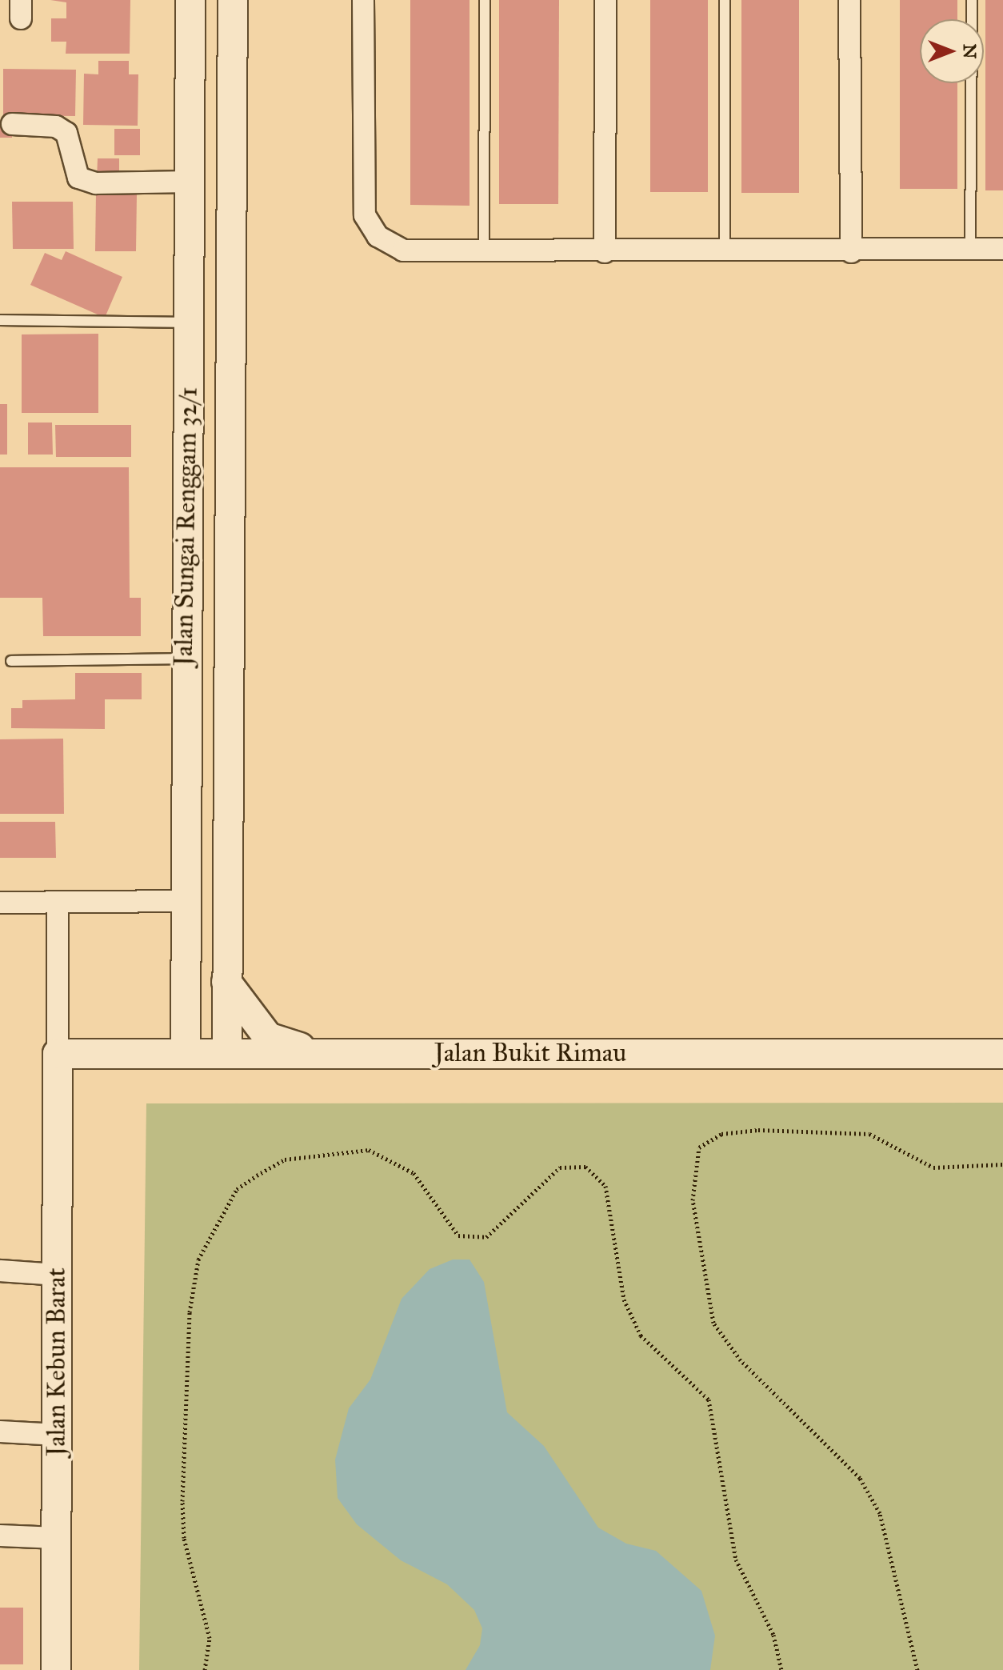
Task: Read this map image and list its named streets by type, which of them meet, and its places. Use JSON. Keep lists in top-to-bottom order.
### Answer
{
  "streets": {
    "main road": ["Jalan Sungai Renggam 32/1", "Jalan Bukit Rimau", "Jalan Kebun Barat"]
  },
  "crossings": [
    ["Jalan Sungai Renggam 32/1", "Jalan Bukit Rimau"],
    ["Jalan Bukit Rimau", "Jalan Kebun Barat"]
  ],
  "north": "right"
}
